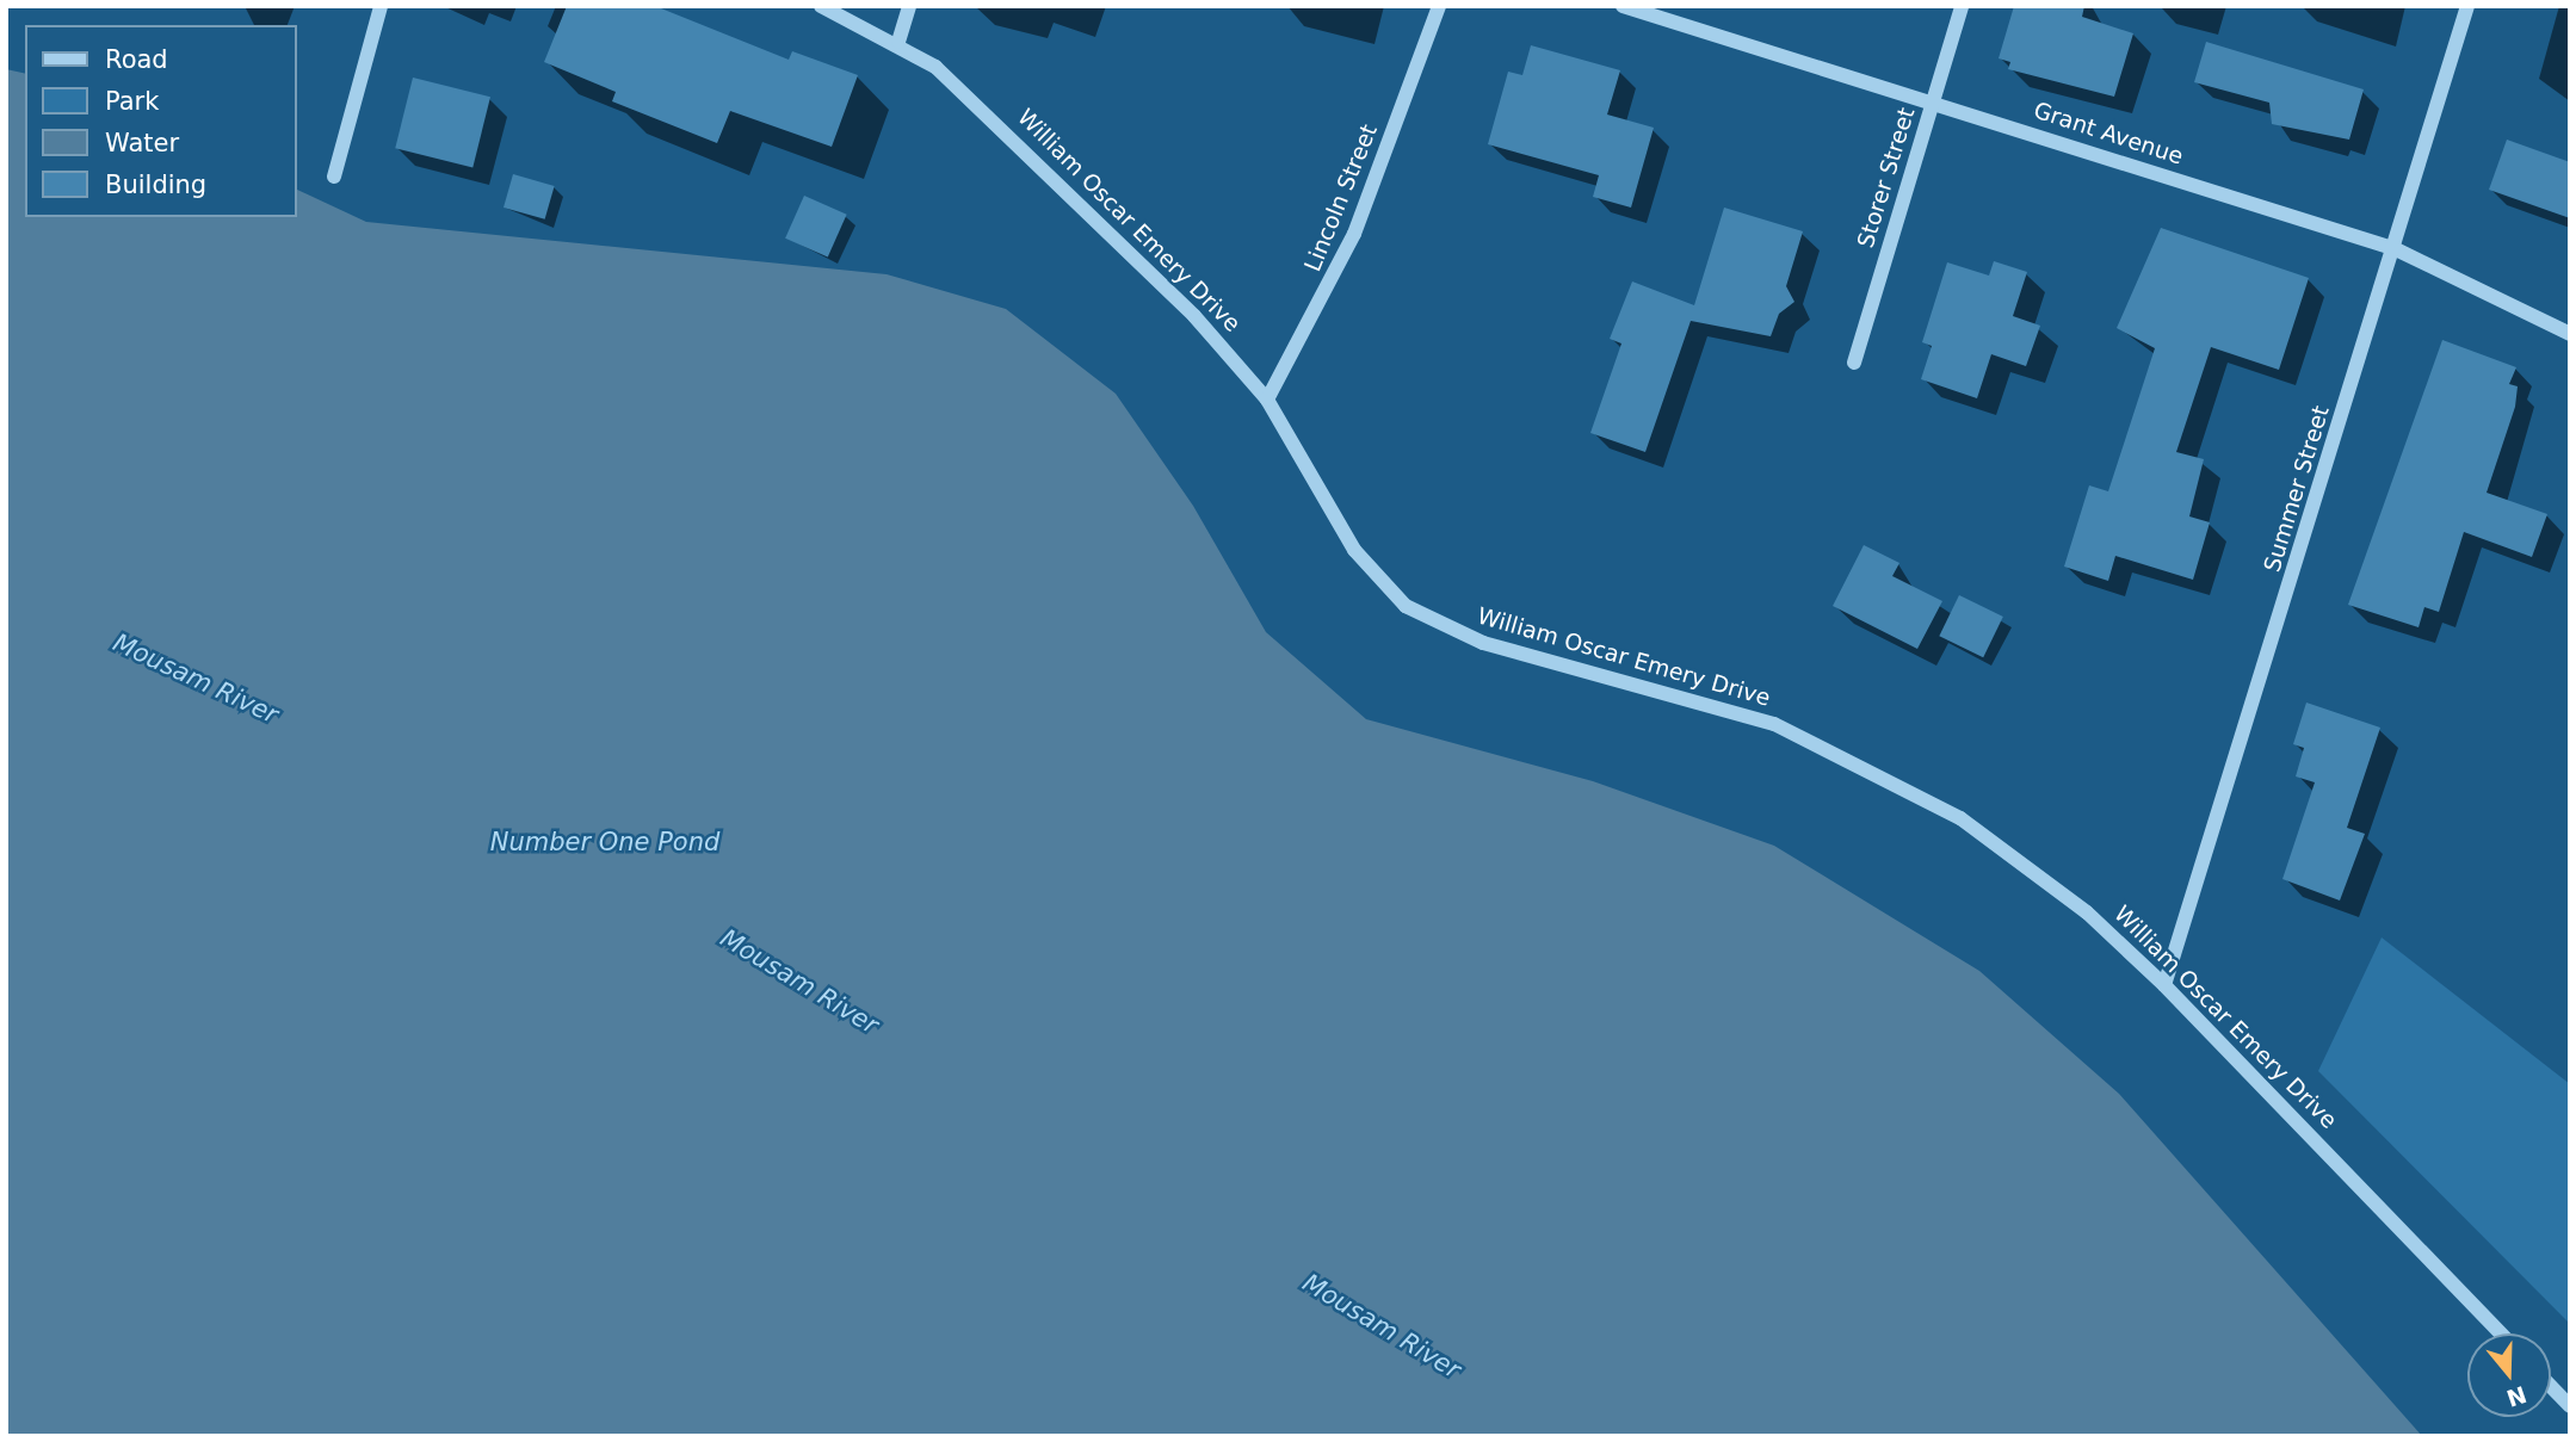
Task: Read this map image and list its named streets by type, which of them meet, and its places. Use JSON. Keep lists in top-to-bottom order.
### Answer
{
  "streets": {
    "street": [
      "Grant Avenue",
      "Storer Street",
      "Lincoln Street",
      "William Oscar Emery Drive",
      "Summer Street"
    ]
  },
  "crossings": [
    ["Grant Avenue", "Storer Street"],
    ["Grant Avenue", "Summer Street"],
    ["Lincoln Street", "William Oscar Emery Drive"],
    ["William Oscar Emery Drive", "Summer Street"]
  ],
  "water": ["Mousam River", "Number One Pond"],
  "legend": [
    "Road",
    "Park",
    "Water",
    "Building"
  ],
  "north": "bottom"
}
